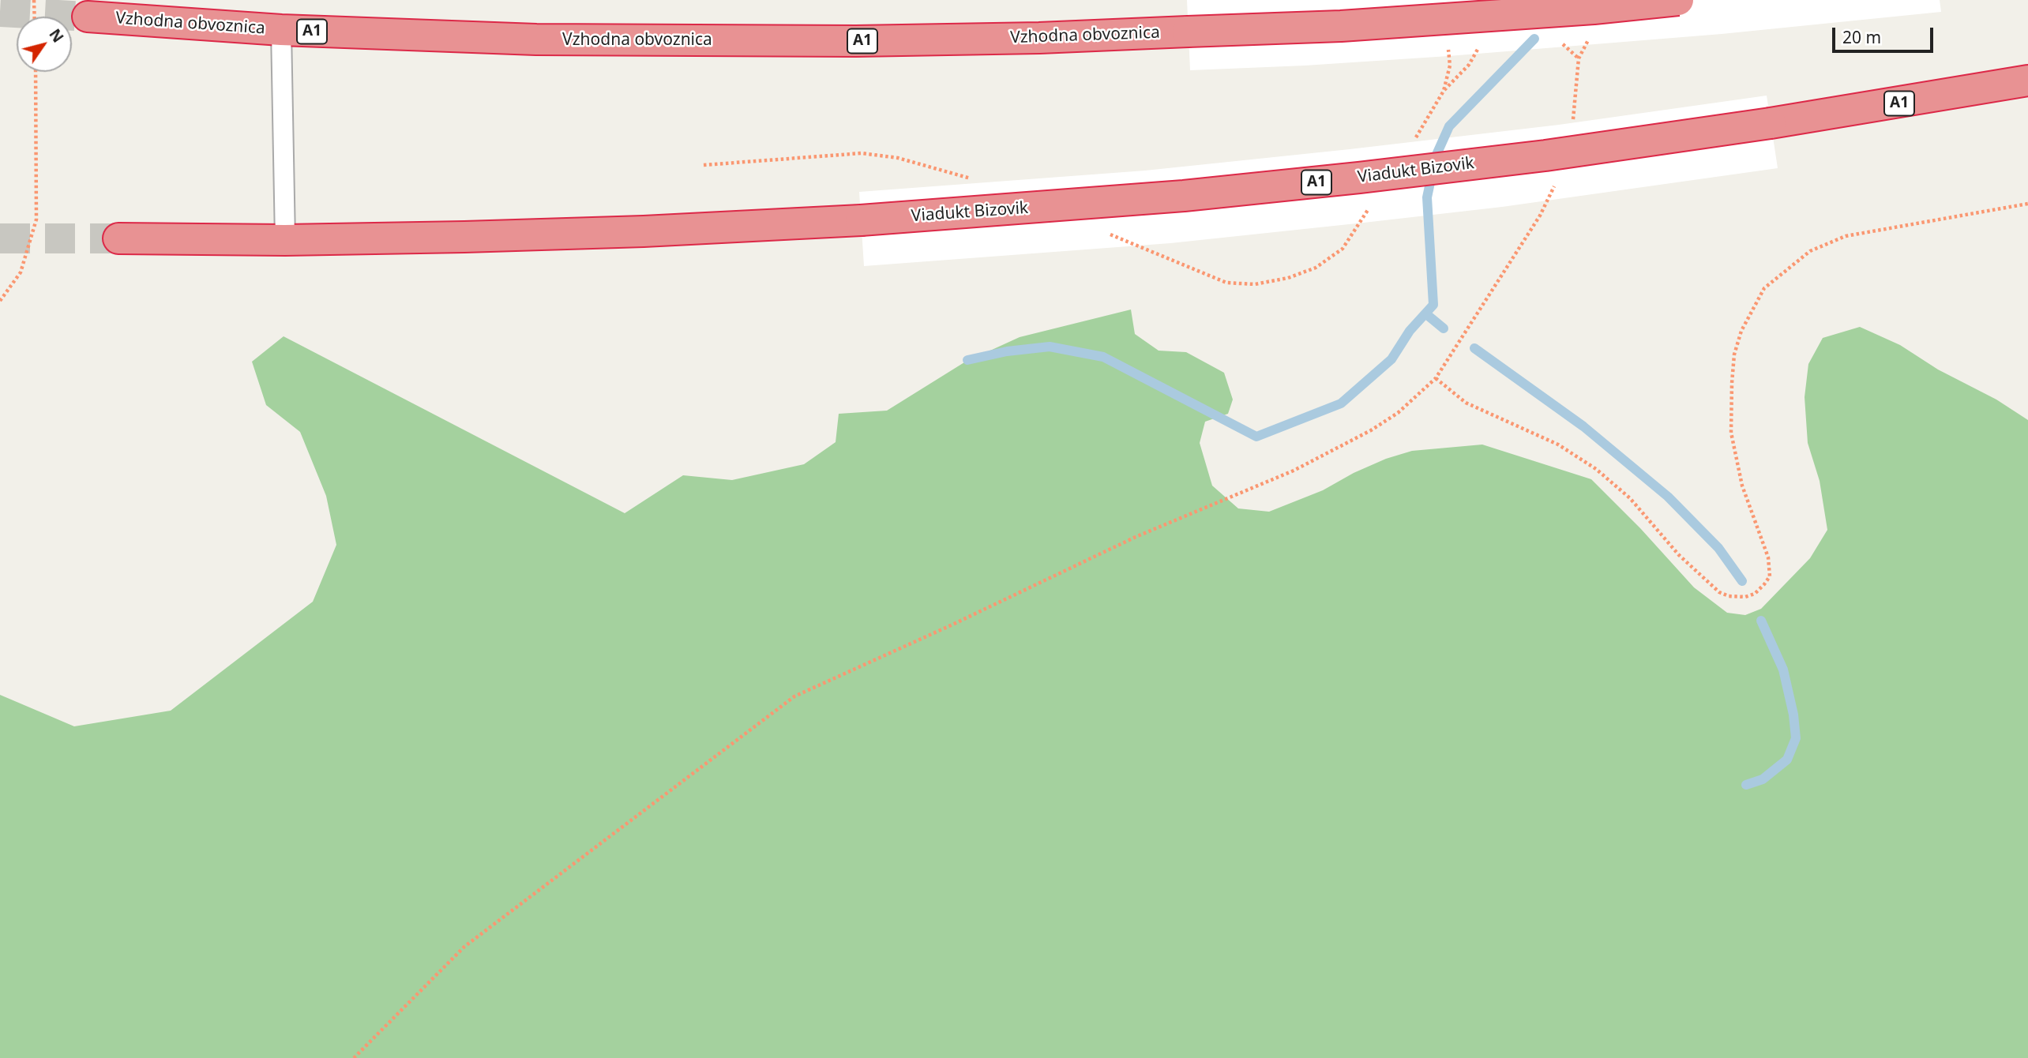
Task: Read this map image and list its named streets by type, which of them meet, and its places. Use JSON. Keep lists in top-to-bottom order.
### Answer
{
  "streets": {
    "highway": ["Vzhodna obvoznica", "A1", "Viadukt Bizovik"]
  },
  "crossings": [
    ["A1", "Viadukt Bizovik"]
  ],
  "scale_bar": "20 m",
  "north": "top right"
}
